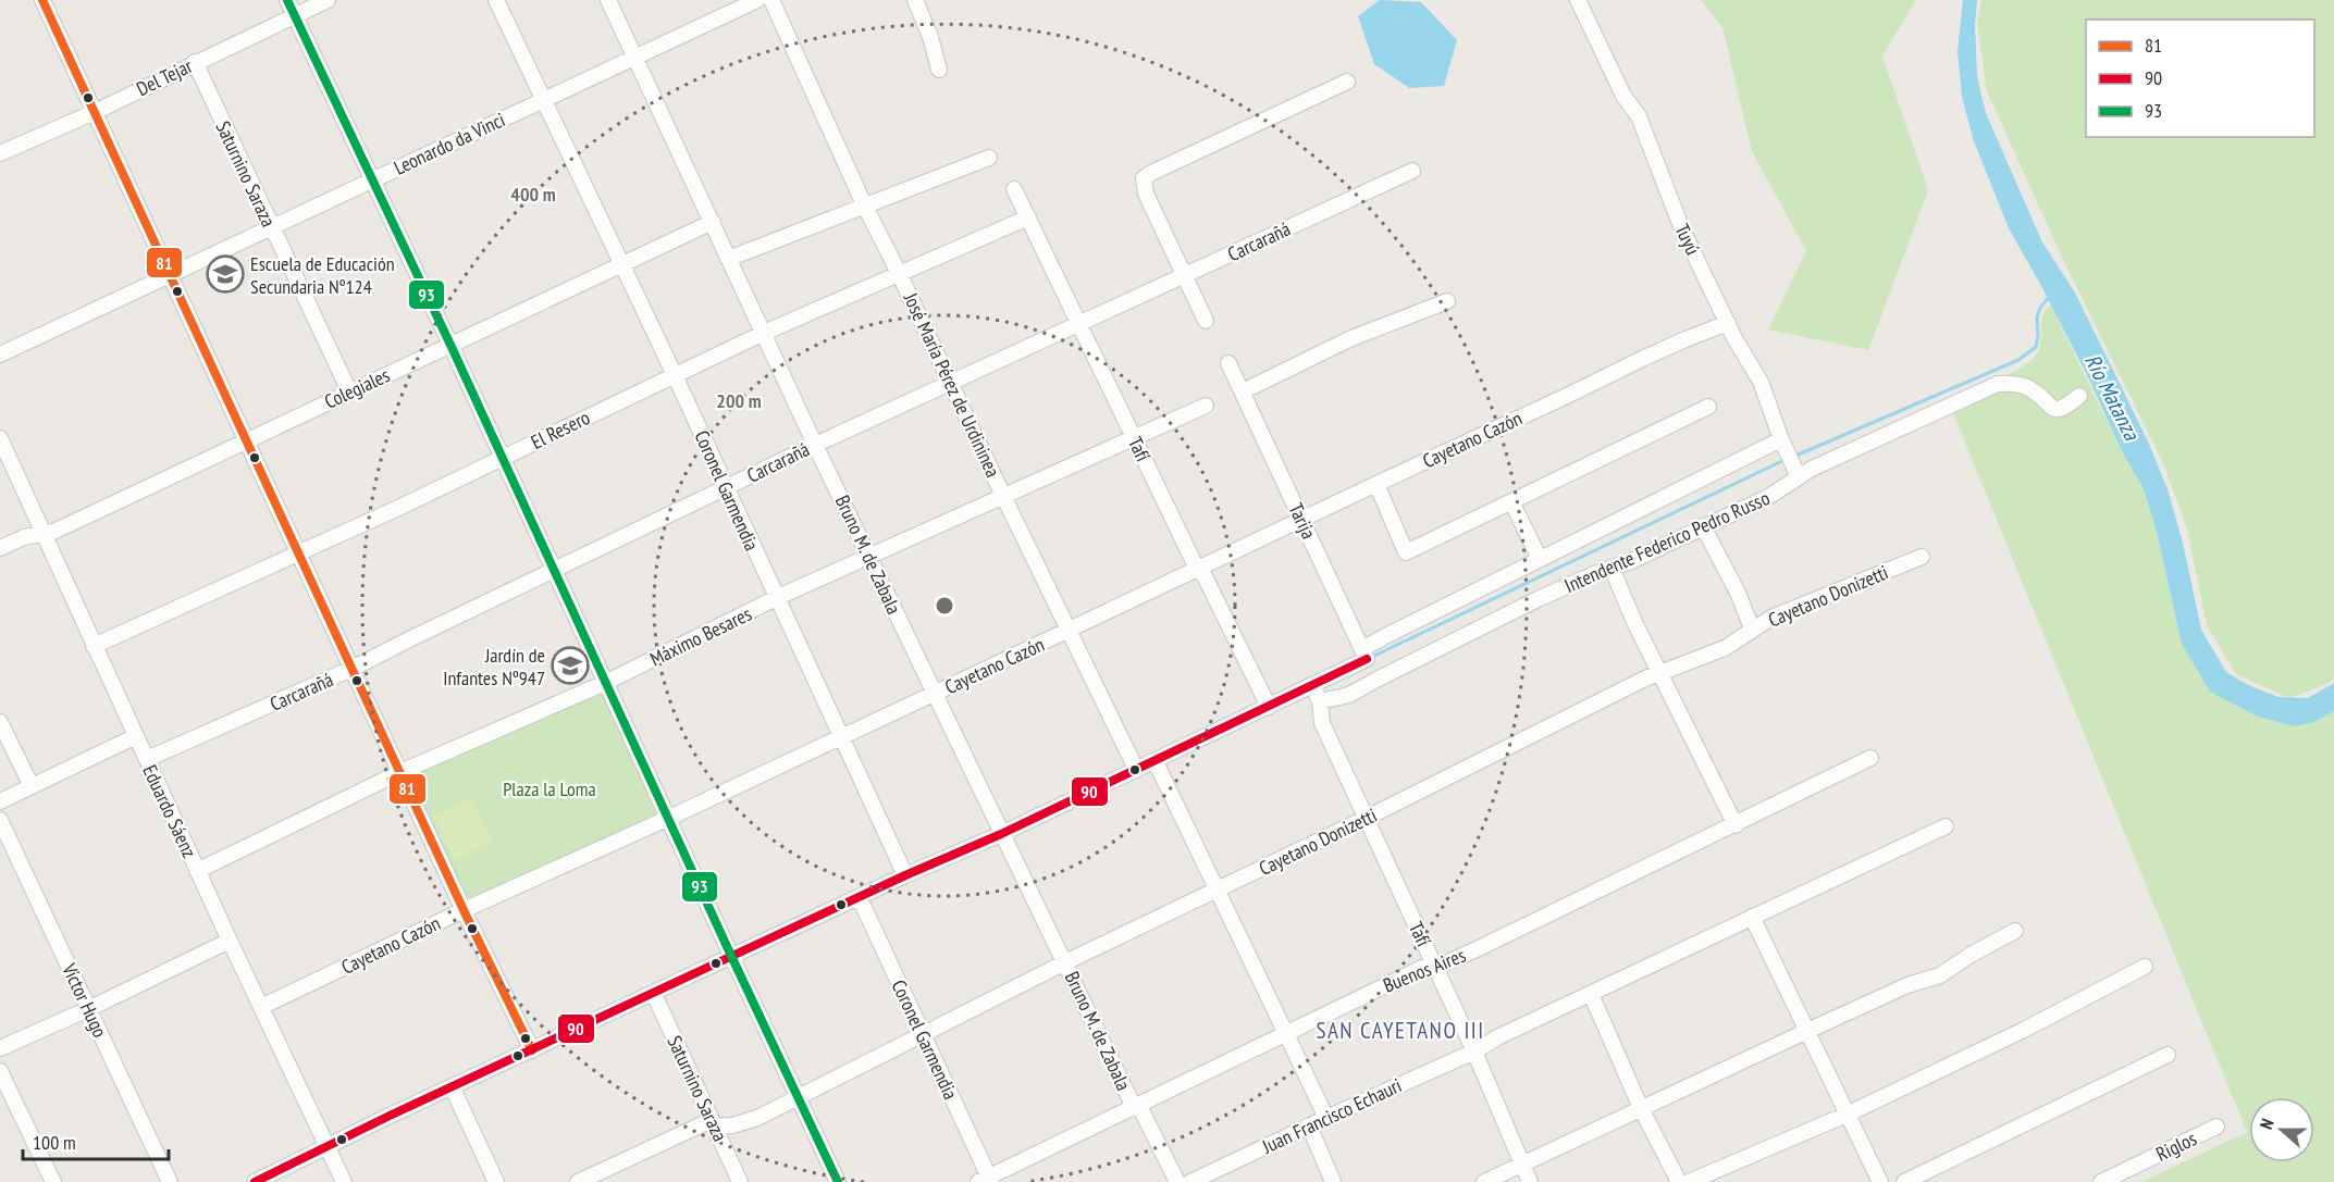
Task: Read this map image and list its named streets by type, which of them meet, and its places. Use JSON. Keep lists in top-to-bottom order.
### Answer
{
  "streets": {
    "street": [
      "Del Tejar",
      "Leonardo da Vinci",
      "Saturnino Saraza",
      "Tuyú",
      "Carcarañá",
      "José María Pérez de Urdininea",
      "Colegiales",
      "El Resero",
      "Cayetano Cazón",
      "Tafí",
      "Coronel Garmendia",
      "Tarija",
      "Intendente Federico Pedro Russo",
      "Bruno M. de Zabala",
      "Cayetano Donizetti",
      "Máximo Besares",
      "Eduardo Sáenz",
      "Buenos Aires",
      "Víctor Hugo",
      "Juan Francisco Echauri",
      "Riglos"
    ]
  },
  "crossings": [
    ["Del Tejar", "Saturnino Saraza"],
    ["Leonardo da Vinci", "Saturnino Saraza"],
    ["Leonardo da Vinci", "Coronel Garmendia"],
    ["Leonardo da Vinci", "Bruno M. de Zabala"],
    ["Saturnino Saraza", "Colegiales"],
    ["Saturnino Saraza", "Cayetano Donizetti"],
    ["Tuyú", "Cayetano Cazón"],
    ["Tuyú", "Intendente Federico Pedro Russo"],
    ["Carcarañá", "José María Pérez de Urdininea"],
    ["Carcarañá", "Tafí"],
    ["Carcarañá", "Coronel Garmendia"],
    ["Carcarañá", "Bruno M. de Zabala"],
    ["Carcarañá", "Eduardo Sáenz"],
    ["José María Pérez de Urdininea", "El Resero"],
    ["José María Pérez de Urdininea", "Cayetano Cazón"],
    ["José María Pérez de Urdininea", "Máximo Besares"],
    ["Colegiales", "Coronel Garmendia"],
    ["Colegiales", "Bruno M. de Zabala"],
    ["Colegiales", "Eduardo Sáenz"],
    ["El Resero", "Tafí"],
    ["El Resero", "Coronel Garmendia"],
    ["El Resero", "Bruno M. de Zabala"],
    ["El Resero", "Eduardo Sáenz"],
    ["Cayetano Cazón", "Tafí"],
    ["Cayetano Cazón", "Coronel Garmendia"],
    ["Cayetano Cazón", "Tarija"],
    ["Cayetano Cazón", "Bruno M. de Zabala"],
    ["Cayetano Cazón", "Eduardo Sáenz"],
    ["Tafí", "Intendente Federico Pedro Russo"],
    ["Tafí", "Cayetano Donizetti"],
    ["Tafí", "Máximo Besares"],
    ["Tafí", "Buenos Aires"],
    ["Tafí", "Juan Francisco Echauri"],
    ["Coronel Garmendia", "Cayetano Donizetti"],
    ["Coronel Garmendia", "Máximo Besares"],
    ["Coronel Garmendia", "Buenos Aires"],
    ["Tarija", "Intendente Federico Pedro Russo"],
    ["Bruno M. de Zabala", "Cayetano Donizetti"],
    ["Bruno M. de Zabala", "Máximo Besares"],
    ["Bruno M. de Zabala", "Buenos Aires"],
    ["Máximo Besares", "Eduardo Sáenz"]
  ],
  "districts": ["SAN CAYETANO III"],
  "water": ["Río Matanza"],
  "parks": ["Plaza la Loma"],
  "places": {
    "school or university": ["Escuela de Educación Secundaria Nº124", "Jardín de Infantes Nº947"]
  },
  "lines": ["transit line 81", "transit line 93", "transit line 90"],
  "legend": ["81", "90", "93"],
  "scale_bar": "100 m",
  "north": "left",
  "rings": ["400 m", "200 m"]
}
